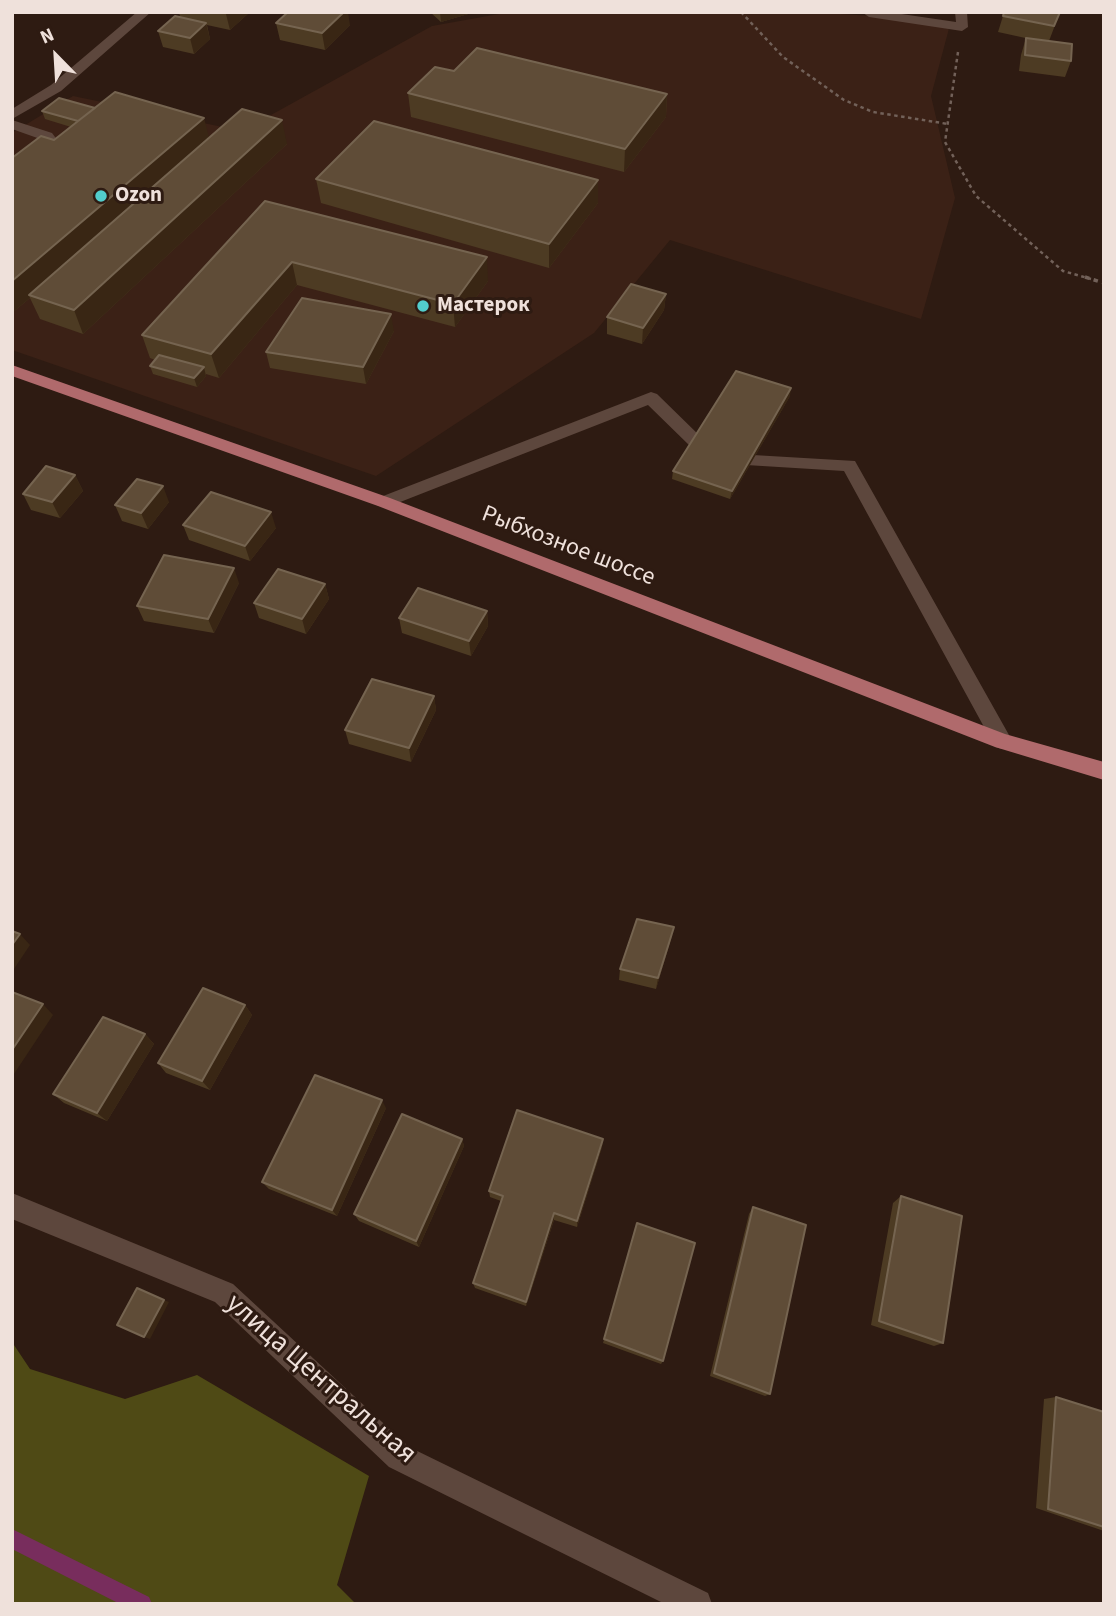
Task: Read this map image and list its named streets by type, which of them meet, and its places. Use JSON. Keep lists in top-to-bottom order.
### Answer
{
  "streets": {
    "main road": ["Рыбхозное шоссе"],
    "street": ["улица Центральная"]
  },
  "places": ["Ozon", "Мастерок"],
  "north": "top left"
}
